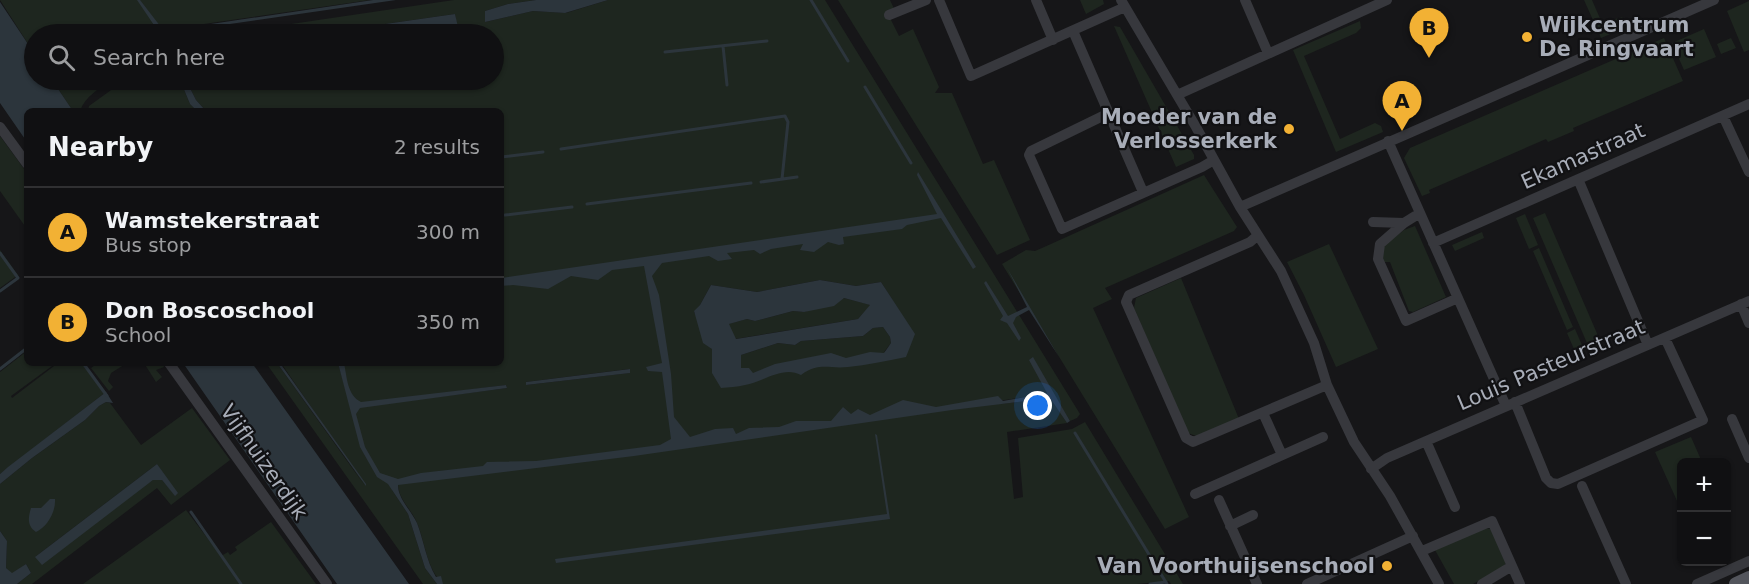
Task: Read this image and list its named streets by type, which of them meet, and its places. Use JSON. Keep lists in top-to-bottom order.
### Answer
{
  "streets": {
    "street": ["Ekamastraat", "Louis Pasteurstraat", "Vijfhuizerdijk"]
  },
  "places": ["Wijkcentrum De Ringvaart", "Moeder van de Verlosserkerk", "Van Voorthuijsenschool"],
  "page": {
    "pins": ["B", "A"],
    "search": "Search here",
    "heading": ["Nearby", "2 results"],
    "list": [
      {
        "mark": "A",
        "name": "Wamstekerstraat",
        "note": "Bus stop",
        "value": "300 m"
      },
      {
        "mark": "B",
        "name": "Don Boscoschool",
        "note": "School",
        "value": "350 m"
      }
    ],
    "map_buttons": ["+", "−"]
  }
}
